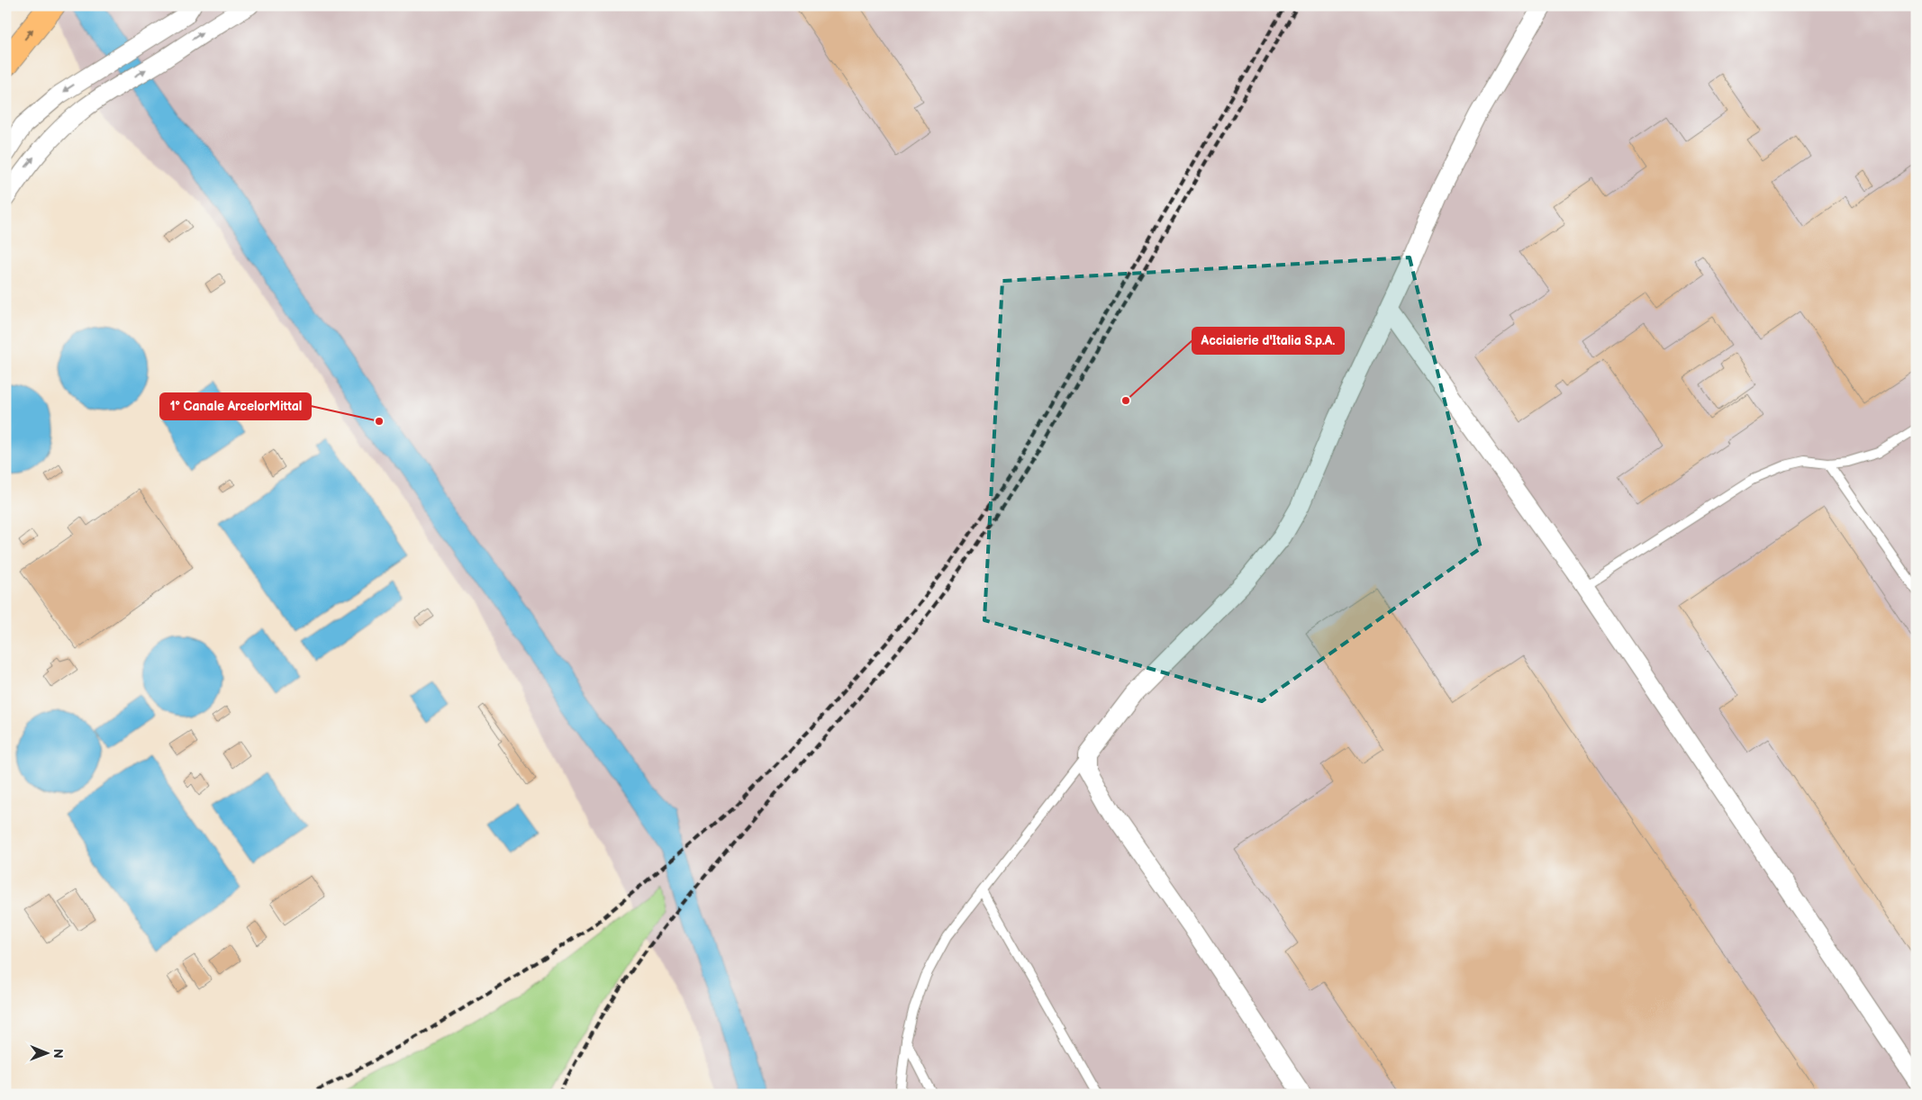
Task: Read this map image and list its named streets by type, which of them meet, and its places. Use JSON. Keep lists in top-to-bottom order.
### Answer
{
  "places": ["Acciaierie d'Italia S.p.A.", "1° Canale ArcelorMittal"],
  "north": "right"
}
